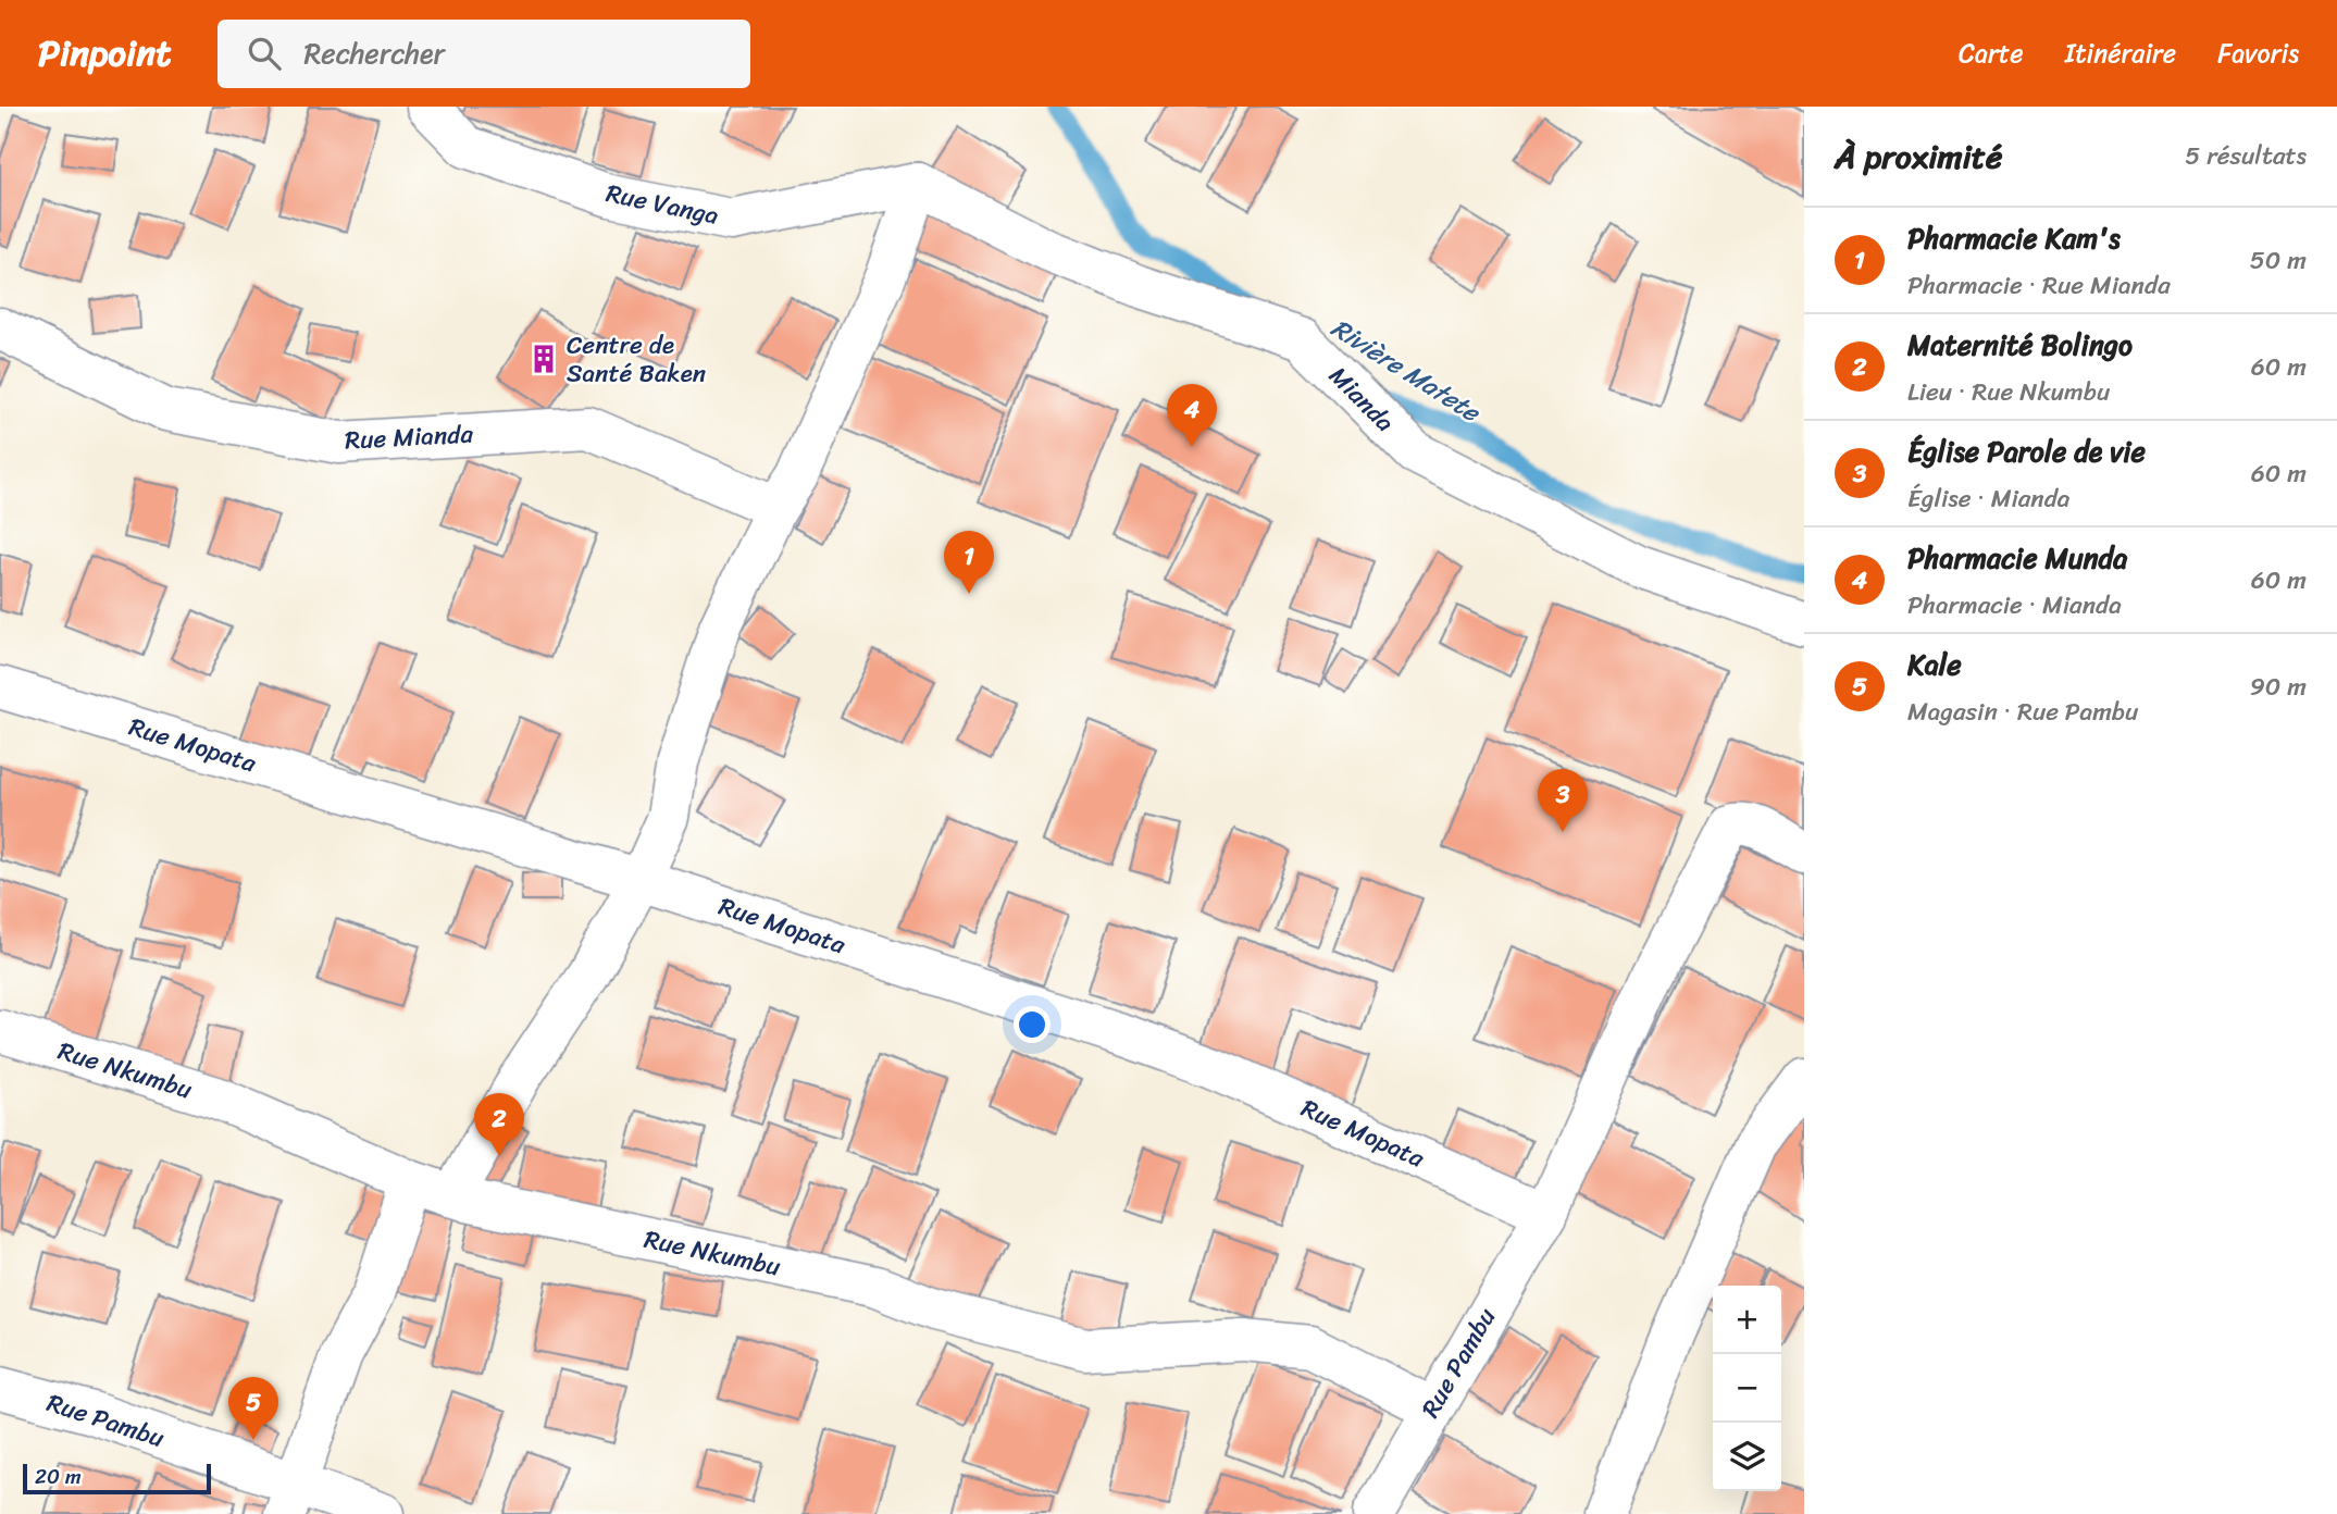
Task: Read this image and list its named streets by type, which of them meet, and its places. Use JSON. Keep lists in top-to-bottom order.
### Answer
{
  "streets": {
    "street": [
      "Rue Vanga",
      "Mianda",
      "Rue Mianda",
      "Rue Mopata",
      "Rue Nkumbu",
      "Rue Pambu"
    ]
  },
  "crossings": [
    ["Rue Vanga", "Mianda"],
    ["Rue Mopata", "Rue Pambu"],
    ["Rue Nkumbu", "Rue Pambu"]
  ],
  "water": ["Rivière Matete"],
  "places": {
    "building": ["Centre de Santé Baken"]
  },
  "scale_bar": "20 m",
  "page": {
    "header": "Pinpoint",
    "search": "Rechercher",
    "nav": ["Carte", "Itinéraire", "Favoris"],
    "heading": ["À proximité", "5 résultats"],
    "list": [
      {
        "mark": "1",
        "name": "Pharmacie Kam's",
        "note": "Pharmacie · Rue Mianda",
        "value": "50 m"
      },
      {
        "mark": "2",
        "name": "Maternité Bolingo",
        "note": "Lieu · Rue Nkumbu",
        "value": "60 m"
      },
      {
        "mark": "3",
        "name": "Église Parole de vie",
        "note": "Église · Mianda",
        "value": "60 m"
      },
      {
        "mark": "4",
        "name": "Pharmacie Munda",
        "note": "Pharmacie · Mianda",
        "value": "60 m"
      },
      {
        "mark": "5",
        "name": "Kale",
        "note": "Magasin · Rue Pambu",
        "value": "90 m"
      }
    ],
    "pins": [
      "4",
      "1",
      "3",
      "2",
      "5"
    ],
    "map_buttons": ["+", "−"],
    "scale": "20 m"
  }
}
